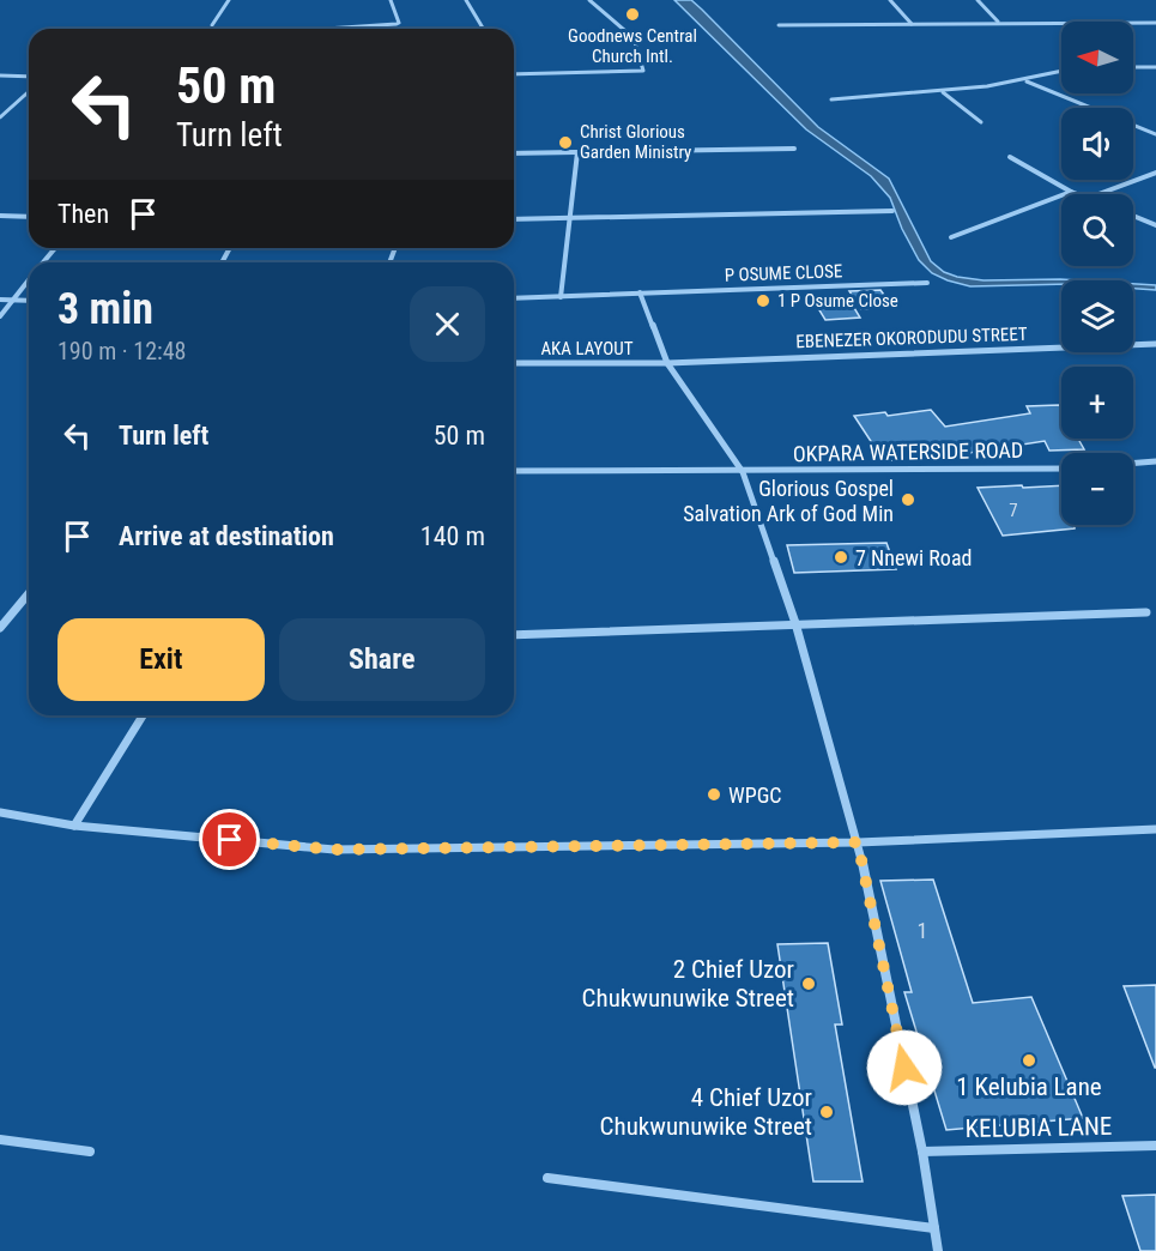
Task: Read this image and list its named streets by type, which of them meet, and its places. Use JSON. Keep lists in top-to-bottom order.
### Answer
{
  "streets": {
    "street": [
      "P OSUME CLOSE",
      "EBENEZER OKORODUDU STREET",
      "AKA LAYOUT",
      "OKPARA WATERSIDE ROAD",
      "KELUBIA LANE"
    ]
  },
  "crossings": [
    ["EBENEZER OKORODUDU STREET", "AKA LAYOUT"]
  ],
  "places": [
    "Goodnews Central Church Intl.",
    "Christ Glorious Garden Ministry",
    "1 P Osume Close",
    "Glorious Gospel Salvation Ark of God Min",
    "7 Nnewi Road",
    "WPGC",
    "2 Chief Uzor Chukwunuwike Street",
    "1 Kelubia Lane",
    "4 Chief Uzor Chukwunuwike Street"
  ],
  "house_numbers": ["7", "1"],
  "north": "left",
  "page": {
    "map_buttons": ["+", "−"],
    "turn": ["50 m", "Turn left"],
    "then": "Then",
    "heading": ["3 min", "190 m · 12:48"],
    "list": [
      {
        "name": "Turn left",
        "value": "50 m"
      },
      {
        "name": "Arrive at destination",
        "value": "140 m"
      }
    ],
    "buttons": ["Exit", "Share"]
  }
}
